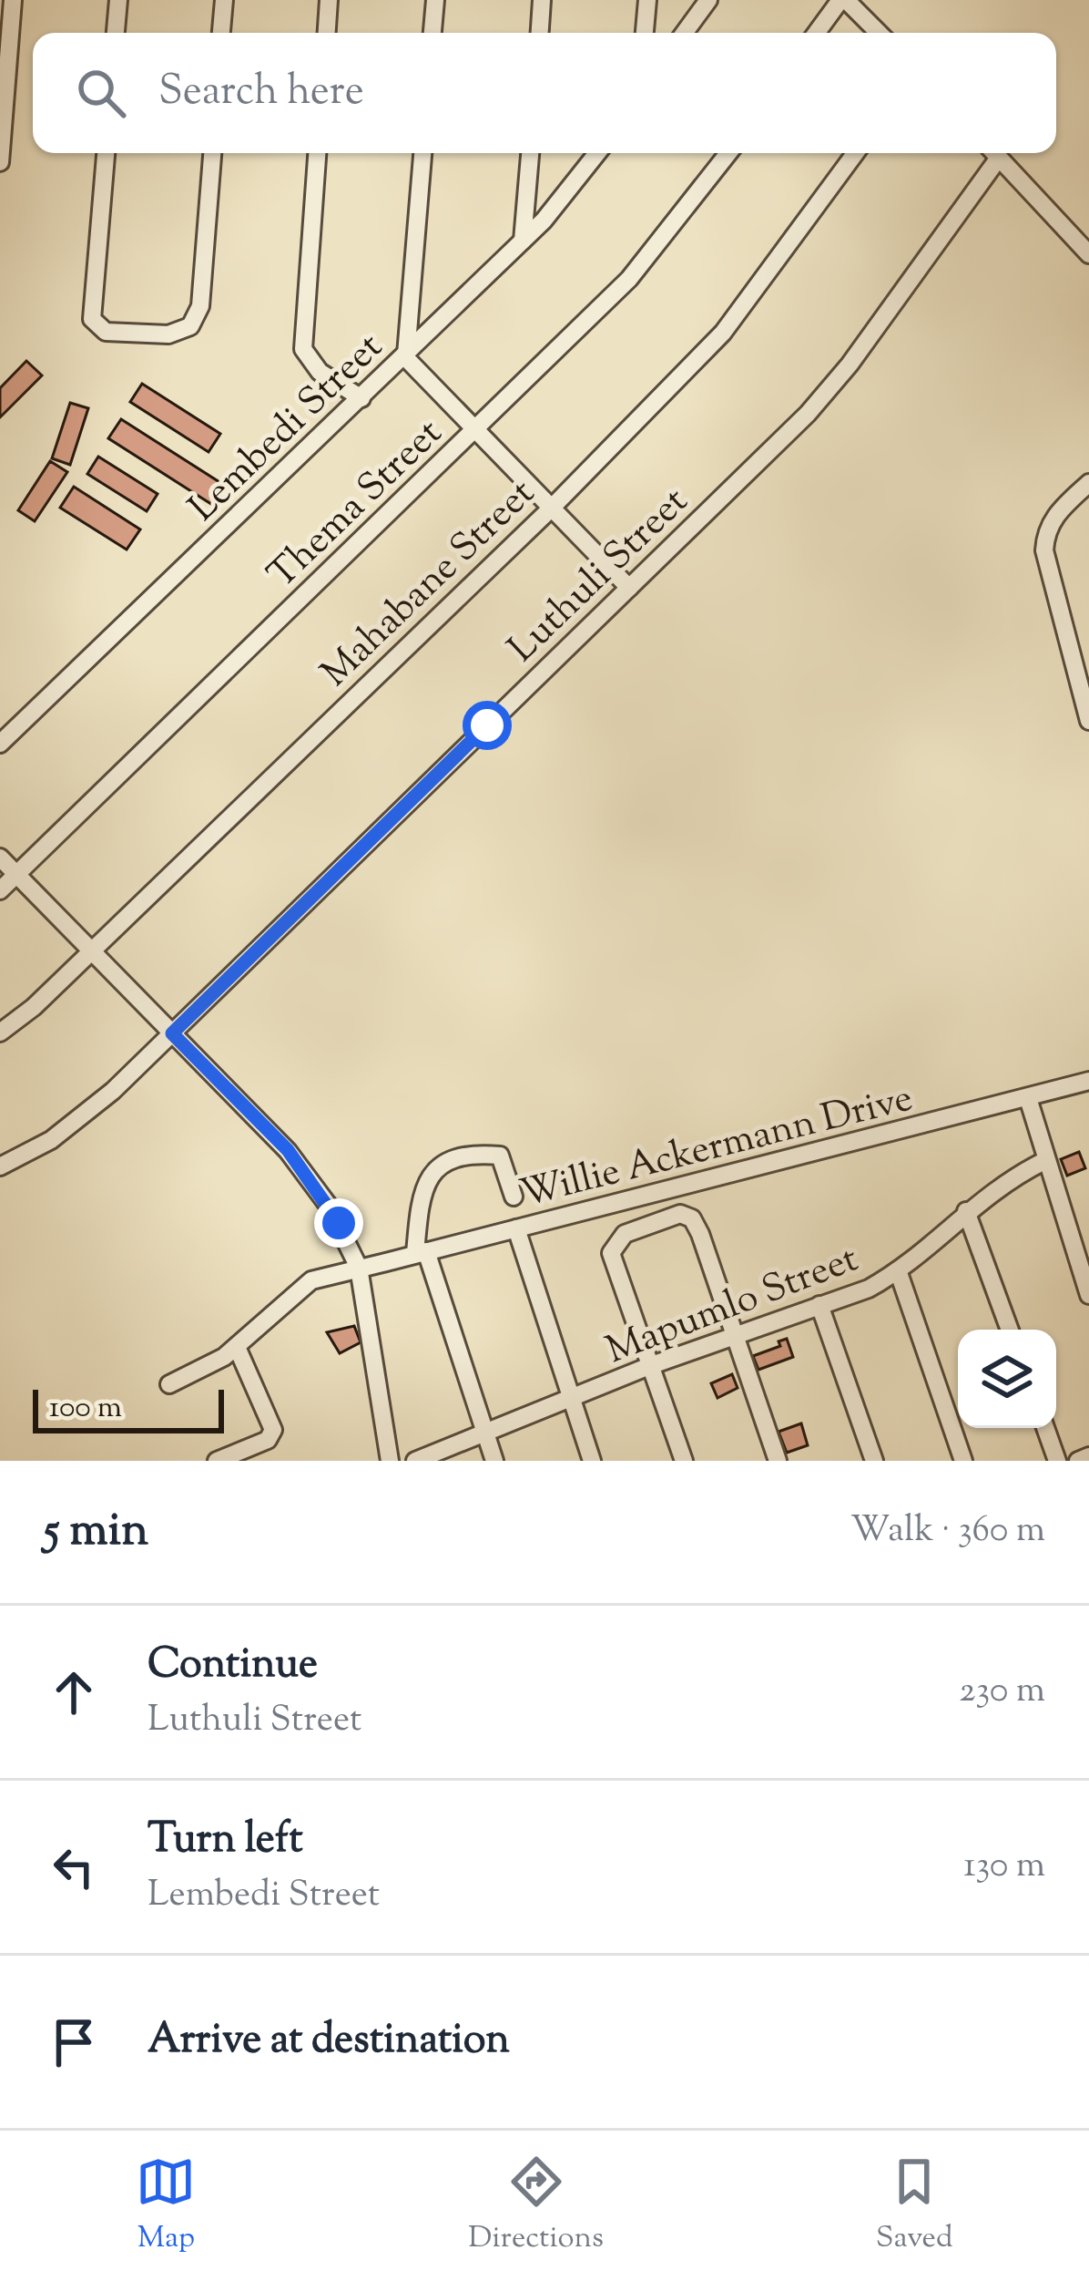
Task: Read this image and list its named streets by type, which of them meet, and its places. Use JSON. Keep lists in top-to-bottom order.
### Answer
{
  "streets": {
    "street": [
      "Lembedi Street",
      "Thema Street",
      "Luthuli Street",
      "Mahabane Street",
      "Willie Ackermann Drive",
      "Mapumlo Street"
    ]
  },
  "scale_bar": "100 m",
  "page": {
    "search": "Search here",
    "scale": "100 m",
    "heading": ["5 min", "Walk · 360 m"],
    "list": [
      ["Continue", "Luthuli Street", "230 m"],
      ["Turn left", "Lembedi Street", "130 m"],
      "Arrive at destination"
    ],
    "nav": ["Map", "Directions", "Saved"]
  }
}
